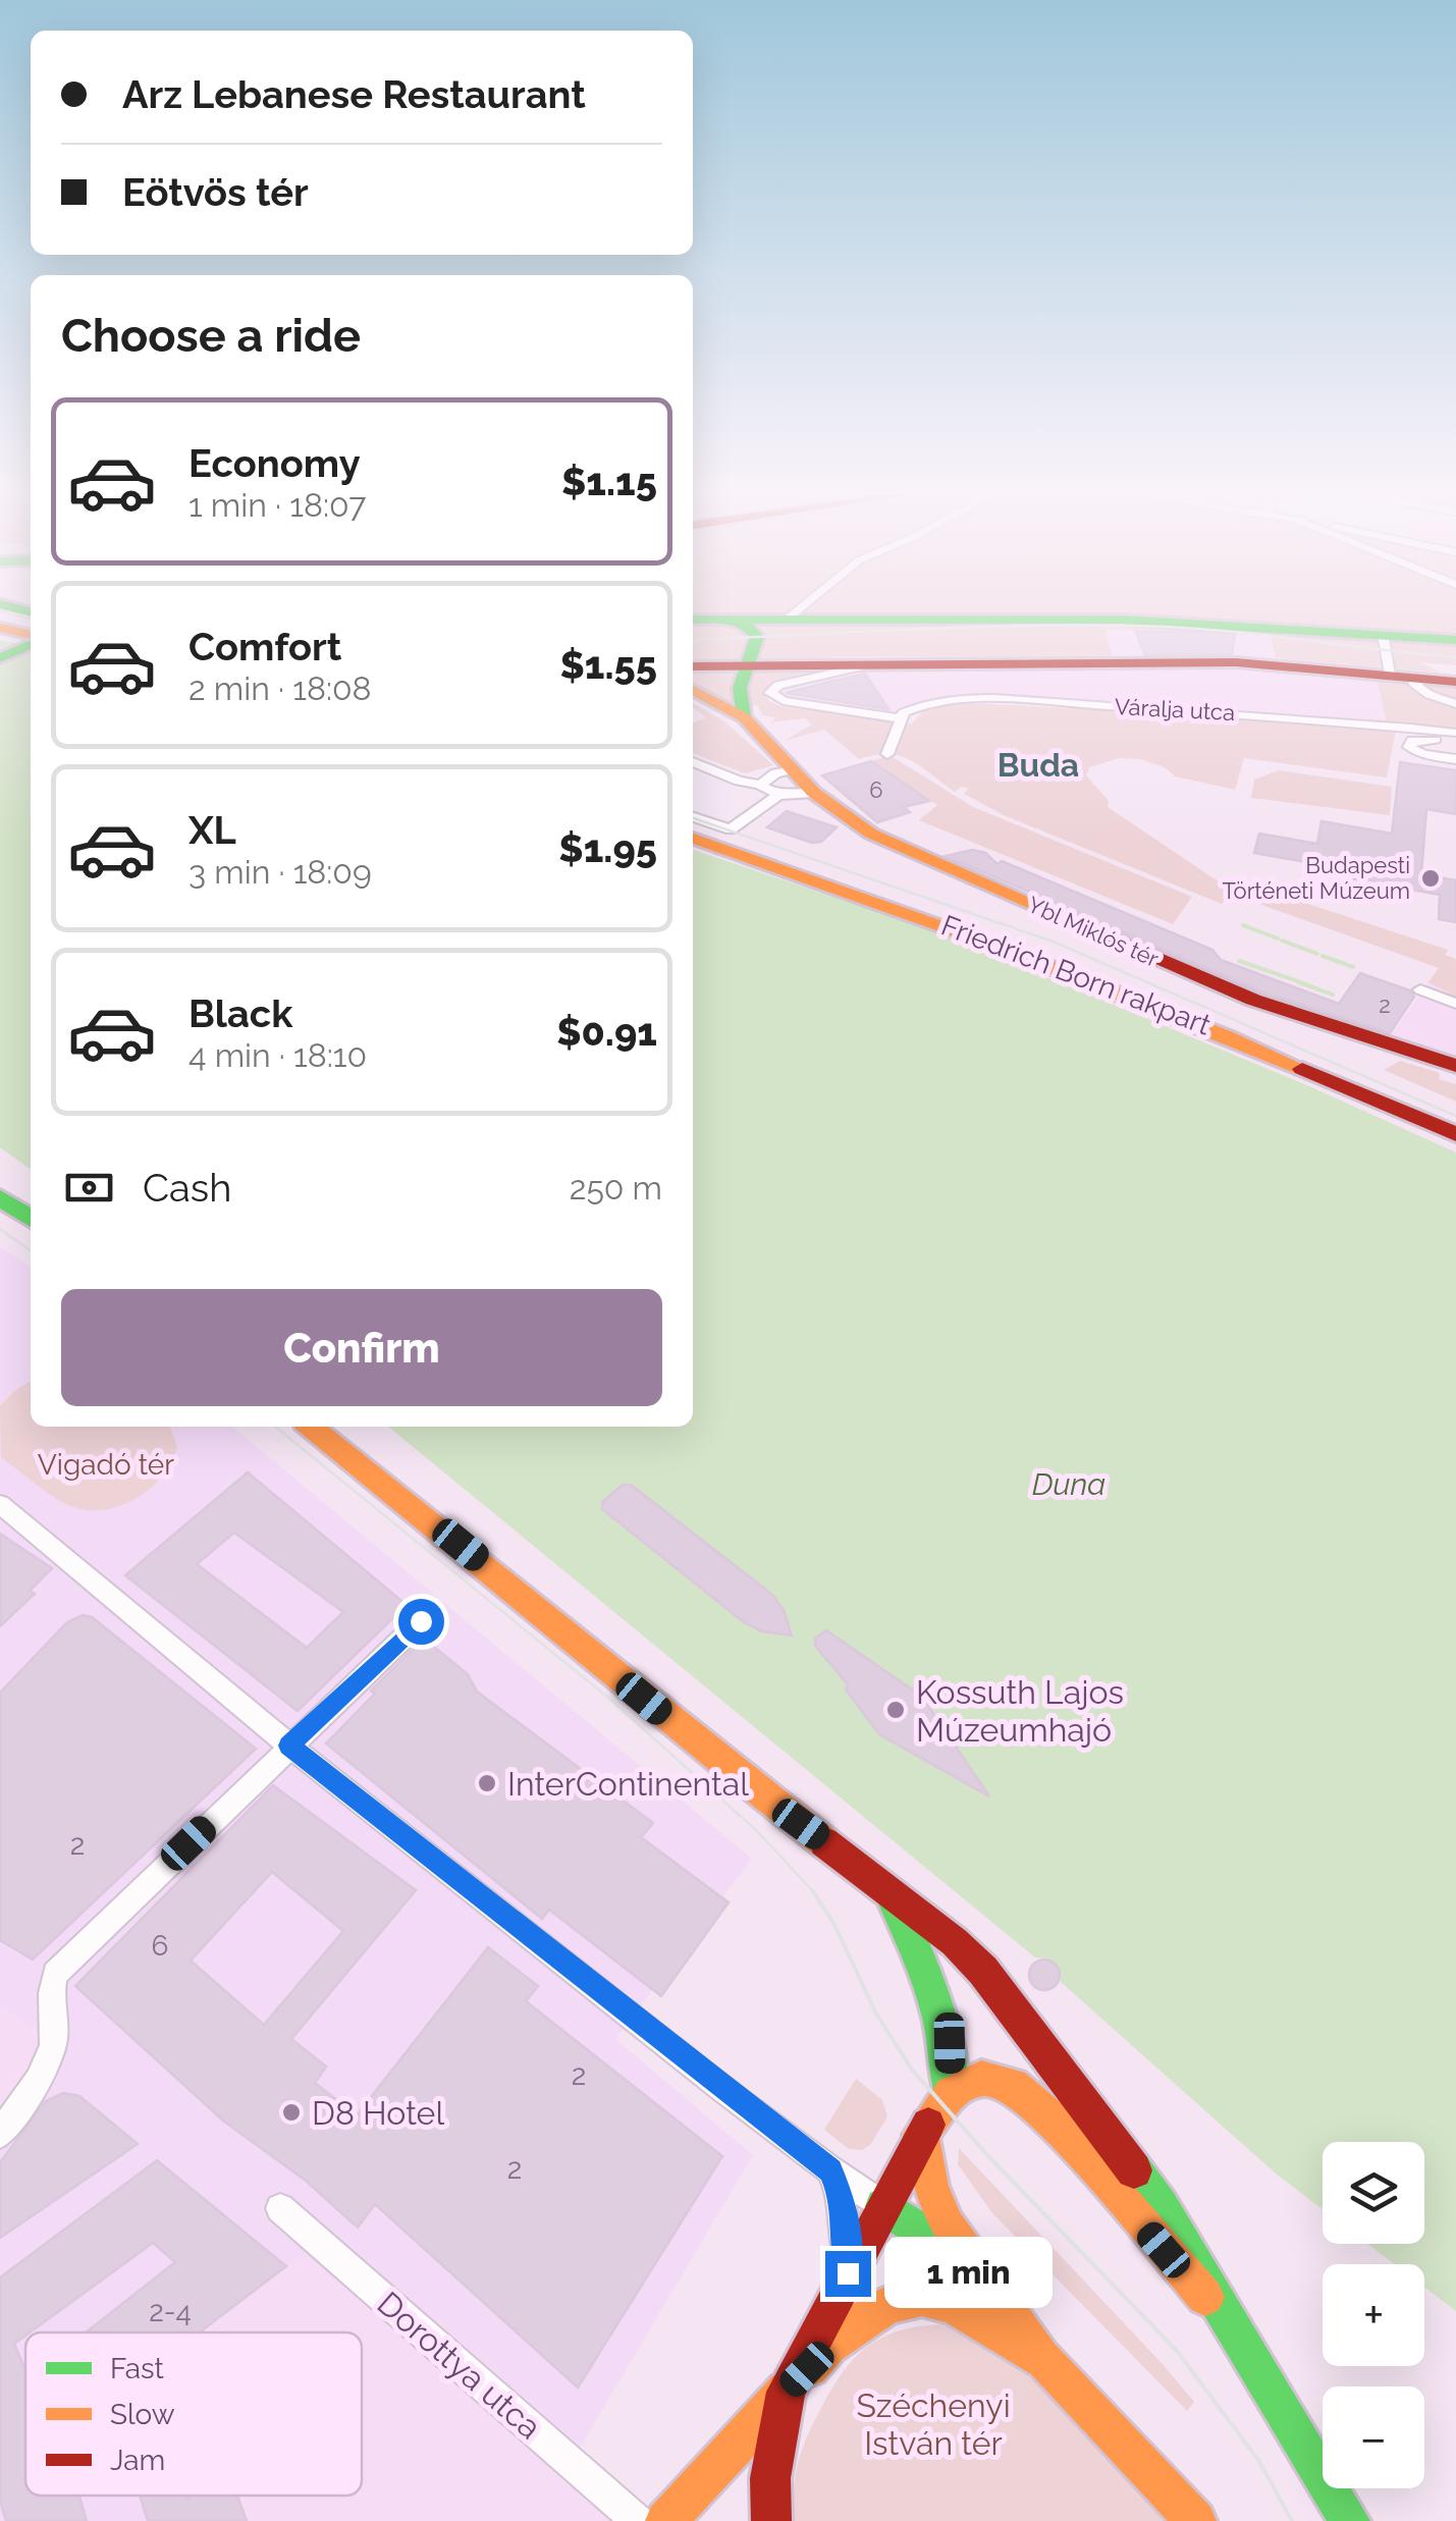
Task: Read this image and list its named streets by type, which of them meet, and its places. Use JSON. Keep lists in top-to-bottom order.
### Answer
{
  "streets": {
    "main road": ["Ybl Miklós tér", "Friedrich Born rakpart"],
    "street": ["Váralja utca", "Dorottya utca"]
  },
  "districts": ["Buda"],
  "water": ["Duna"],
  "parks": ["Vigadó tér", "Széchenyi István tér"],
  "places": [
    "Budapesti Történeti Múzeum",
    "Kossuth Lajos Múzeumhajó",
    "InterContinental",
    "D8 Hotel"
  ],
  "house_numbers": [
    "6",
    "2",
    "2",
    "6",
    "2",
    "2",
    "2-4"
  ],
  "legend": ["Fast", "Slow", "Jam"],
  "page": {
    "banner": ["Arz Lebanese Restaurant", "Eötvös tér"],
    "heading": "Choose a ride",
    "list": [
      {
        "name": "Economy",
        "note": "1 min · 18:07",
        "value": "$1.15"
      },
      {
        "name": "Comfort",
        "note": "2 min · 18:08",
        "value": "$1.55"
      },
      {
        "name": "XL",
        "note": "3 min · 18:09",
        "value": "$1.95"
      },
      {
        "name": "Black",
        "note": "4 min · 18:10",
        "value": "$0.91"
      }
    ],
    "pay": ["Cash", "250 m"],
    "buttons": "Confirm",
    "map_buttons": ["+", "−"],
    "bubble": "1 min"
  }
}
